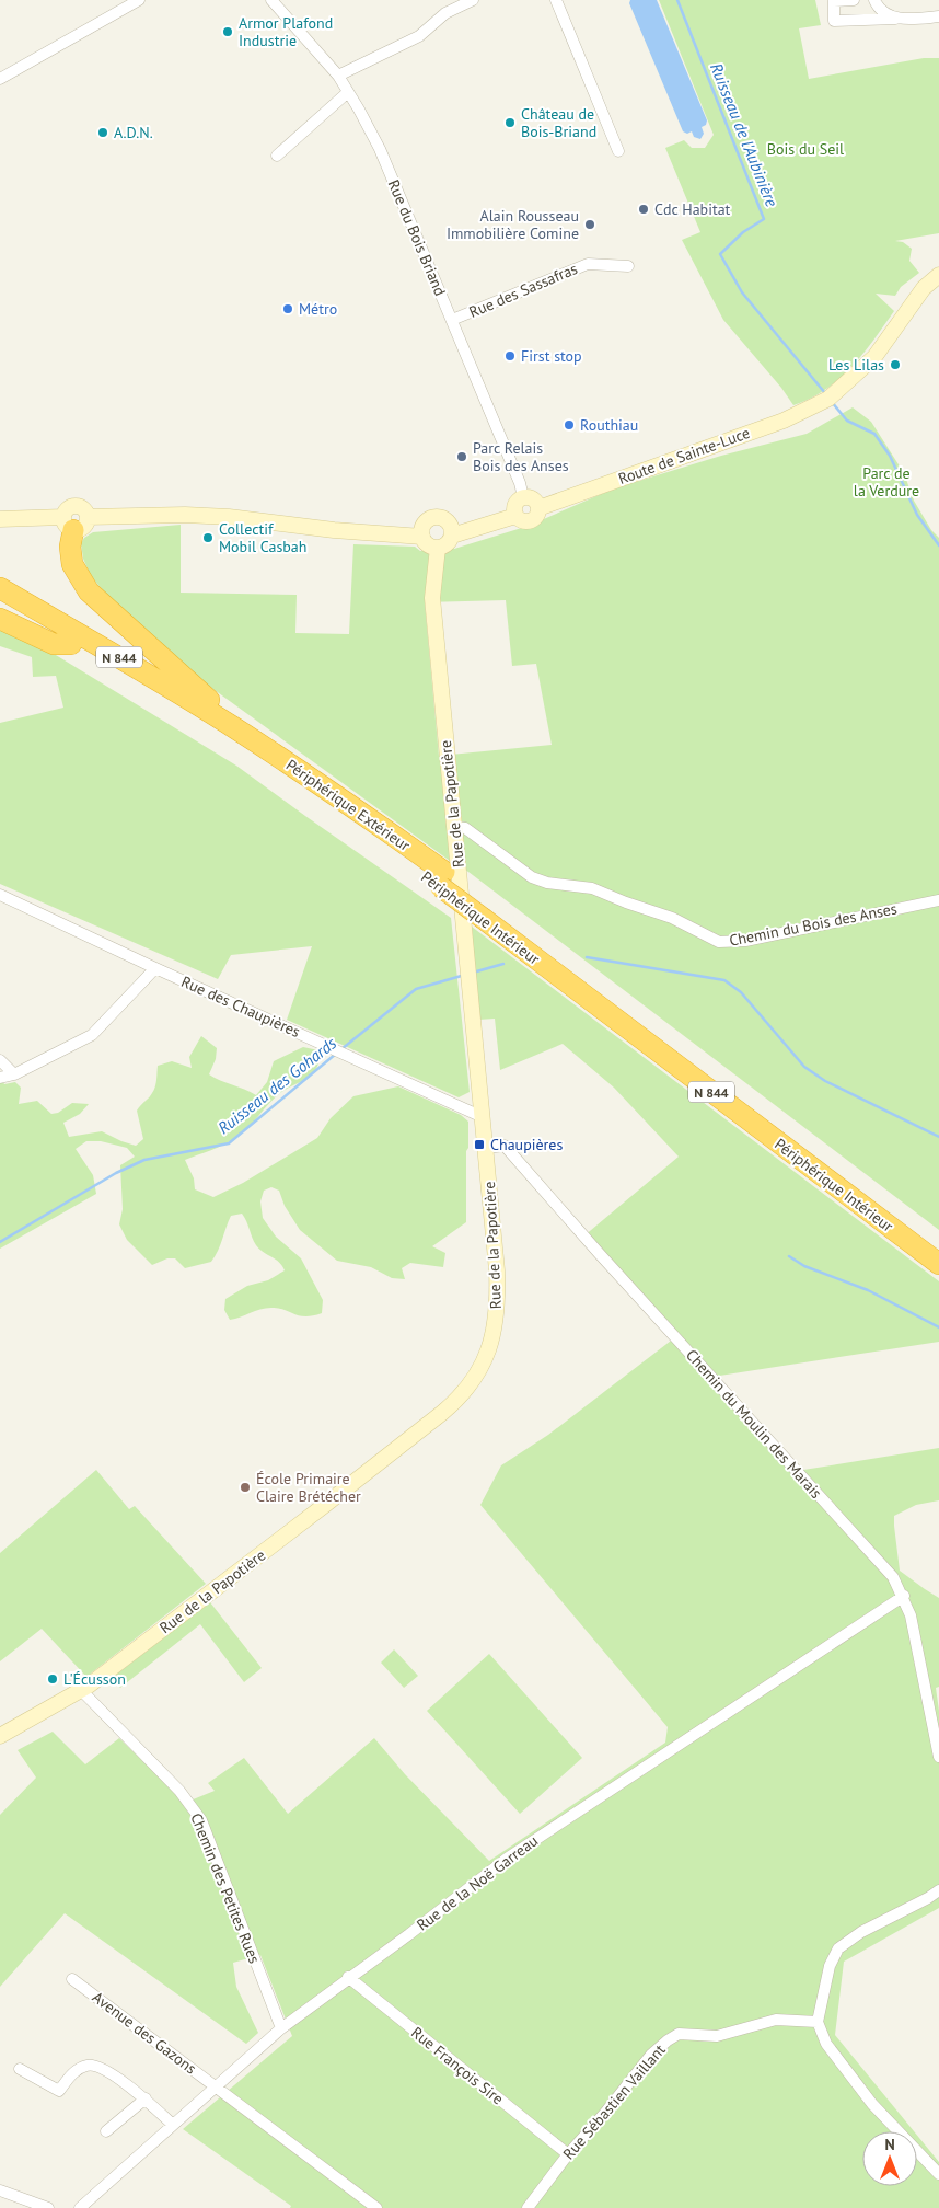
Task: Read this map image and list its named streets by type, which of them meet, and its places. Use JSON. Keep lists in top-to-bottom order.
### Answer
{
  "streets": {
    "highway": ["N 844", "Périphérique Extérieur", "Périphérique Intérieur"],
    "street": [
      "Rue du Bois Briand",
      "Rue des Sassafras",
      "Route de Sainte-Luce",
      "Rue de la Papotière",
      "Chemin du Bois des Anses",
      "Rue des Chaupières",
      "Chemin du Moulin des Marais",
      "Rue de la Noë Garreau",
      "Chemin des Petites Rues",
      "Avenue des Gazons",
      "Rue François Sire",
      "Rue Sébastien Vaillant"
    ]
  },
  "crossings": [
    ["Rue du Bois Briand", "Rue des Sassafras"],
    ["Rue du Bois Briand", "Route de Sainte-Luce"],
    ["N 844", "Périphérique Intérieur"],
    ["Rue de la Papotière", "Chemin du Bois des Anses"],
    ["Rue de la Papotière", "Rue des Chaupières"],
    ["Rue de la Papotière", "Chemin du Moulin des Marais"],
    ["Rue de la Papotière", "Chemin des Petites Rues"],
    ["Périphérique Extérieur", "Périphérique Intérieur"],
    ["Chemin du Moulin des Marais", "Rue de la Noë Garreau"],
    ["Rue de la Noë Garreau", "Chemin des Petites Rues"],
    ["Rue de la Noë Garreau", "Avenue des Gazons"],
    ["Rue de la Noë Garreau", "Rue François Sire"],
    ["Rue François Sire", "Rue Sébastien Vaillant"]
  ],
  "water": ["Ruisseau de l'Aubinière", "Ruisseau des Gohards"],
  "parks": ["Bois du Seil", "Parc de la Verdure"],
  "places": {
    "other": [
      "Armor Plafond Industrie",
      "Château de Bois-Briand",
      "A.D.N.",
      "Cdc Habitat",
      "Alain Rousseau Immobilière Comine",
      "Métro",
      "First stop",
      "Les Lilas",
      "Routhiau",
      "Parc Relais Bois des Anses",
      "Collectif Mobil Casbah",
      "École Primaire Claire Brétécher",
      "L'Écusson"
    ],
    "transit": ["Chaupières"]
  },
  "north": "top"
}
